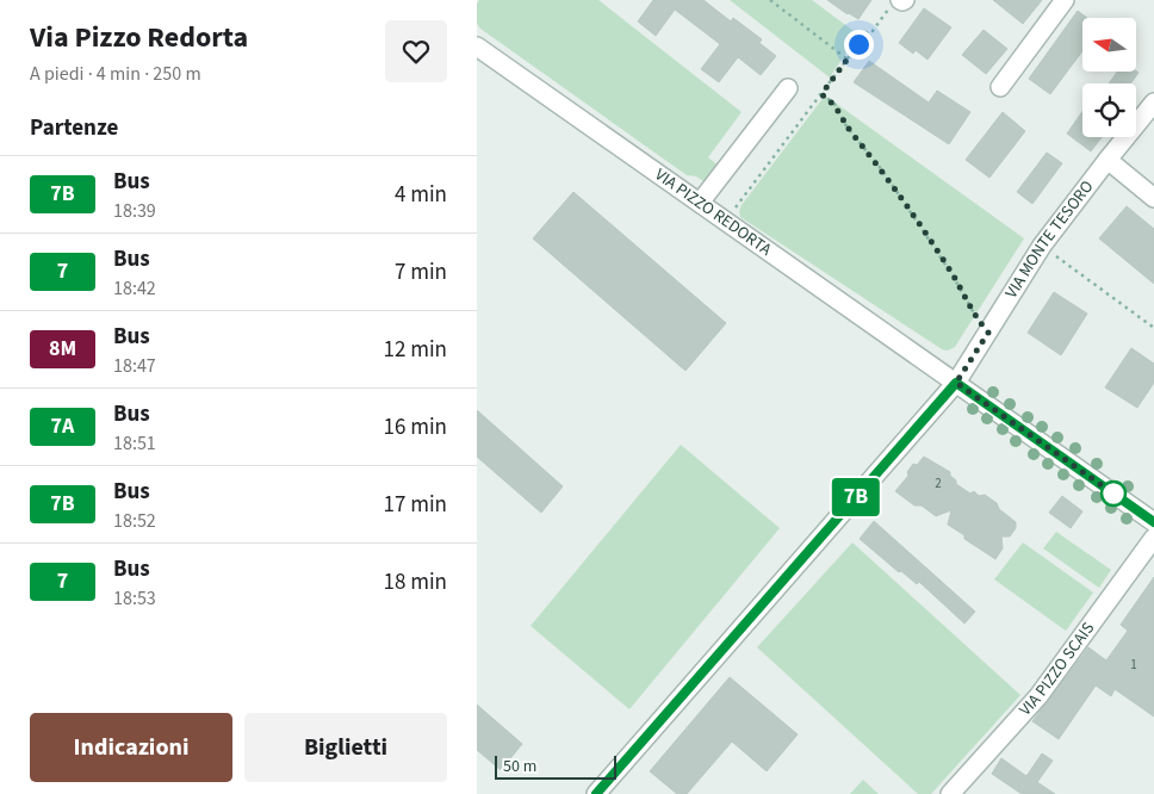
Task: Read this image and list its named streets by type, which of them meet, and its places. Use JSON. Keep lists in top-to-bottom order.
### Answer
{
  "streets": {
    "street": ["VIA PIZZO REDORTA", "VIA MONTE TESORO", "VIA PIZZO SCAIS"]
  },
  "crossings": [
    ["VIA PIZZO REDORTA", "VIA MONTE TESORO"]
  ],
  "lines": ["bus line 7B"],
  "house_numbers": ["2", "1"],
  "scale_bar": "50 m",
  "north": "left",
  "page": {
    "heading": [
      ["Via Pizzo Redorta", "A piedi · 4 min · 250 m"],
      "Partenze"
    ],
    "on_map": "7B",
    "list": [
      {
        "mark": "7B",
        "name": "Bus",
        "note": "18:39",
        "value": "4 min"
      },
      {
        "mark": "7",
        "name": "Bus",
        "note": "18:42",
        "value": "7 min"
      },
      {
        "mark": "8M",
        "name": "Bus",
        "note": "18:47",
        "value": "12 min"
      },
      {
        "mark": "7A",
        "name": "Bus",
        "note": "18:51",
        "value": "16 min"
      },
      {
        "mark": "7B",
        "name": "Bus",
        "note": "18:52",
        "value": "17 min"
      },
      {
        "mark": "7",
        "name": "Bus",
        "note": "18:53",
        "value": "18 min"
      }
    ],
    "buttons": ["Indicazioni", "Biglietti"],
    "scale": "50 m"
  }
}
